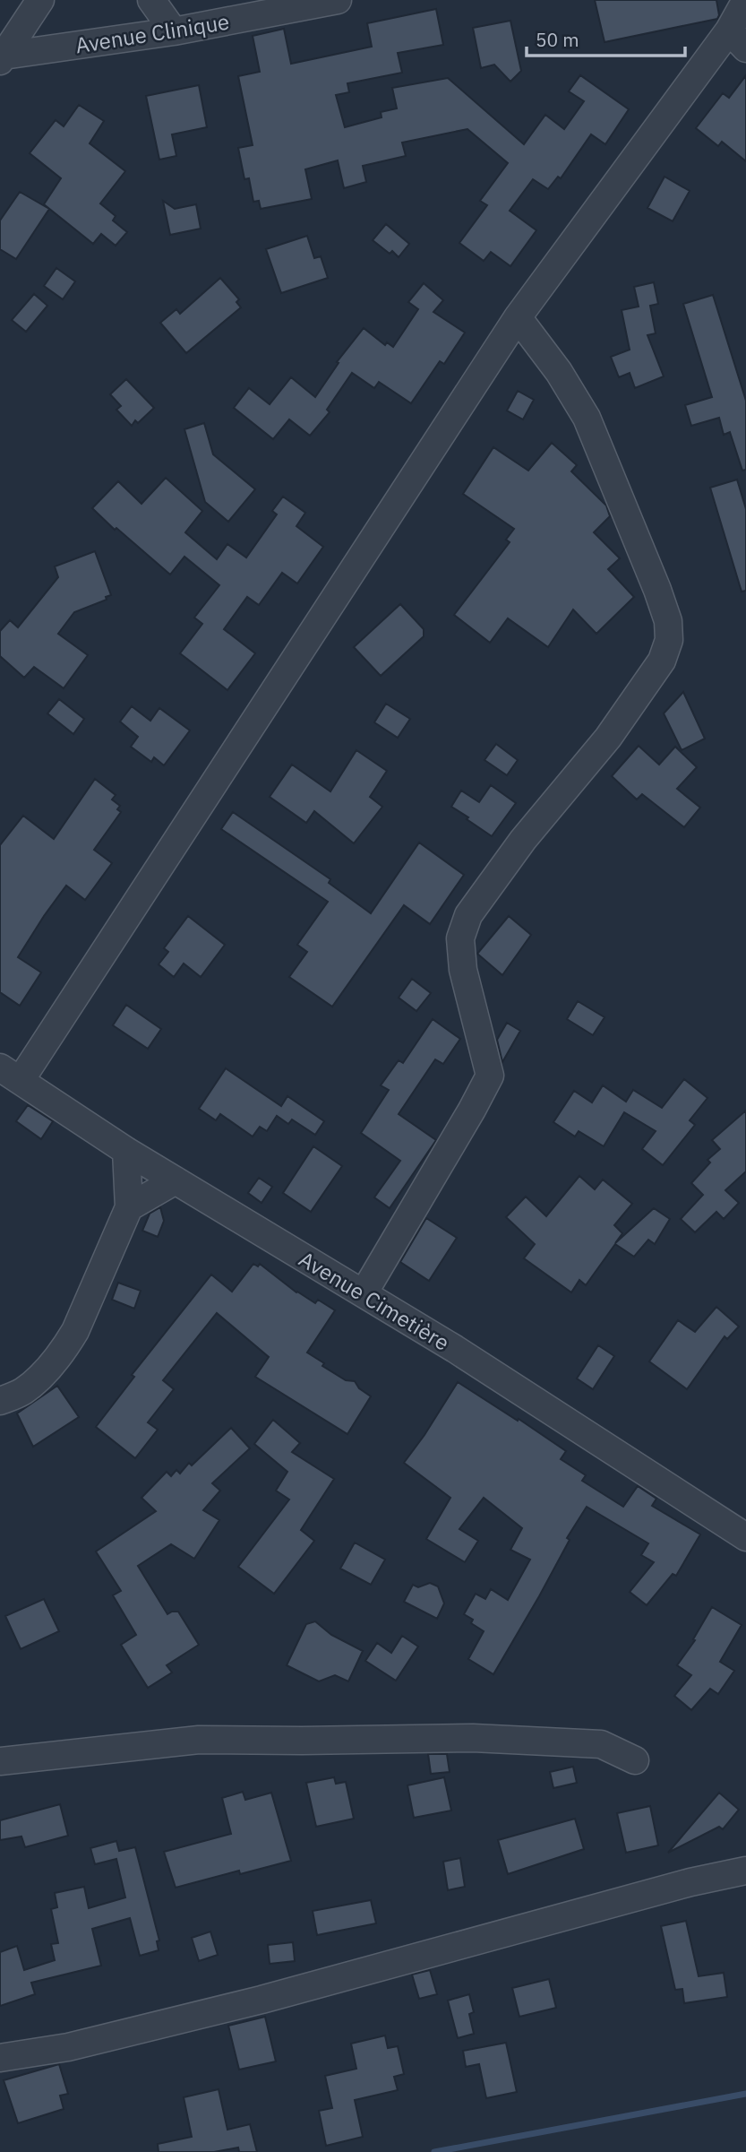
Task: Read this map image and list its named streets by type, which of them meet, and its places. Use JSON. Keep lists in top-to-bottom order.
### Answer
{
  "streets": {
    "street": ["Avenue Clinique", "Avenue Cimetière"]
  },
  "scale_bar": "50 m"
}
